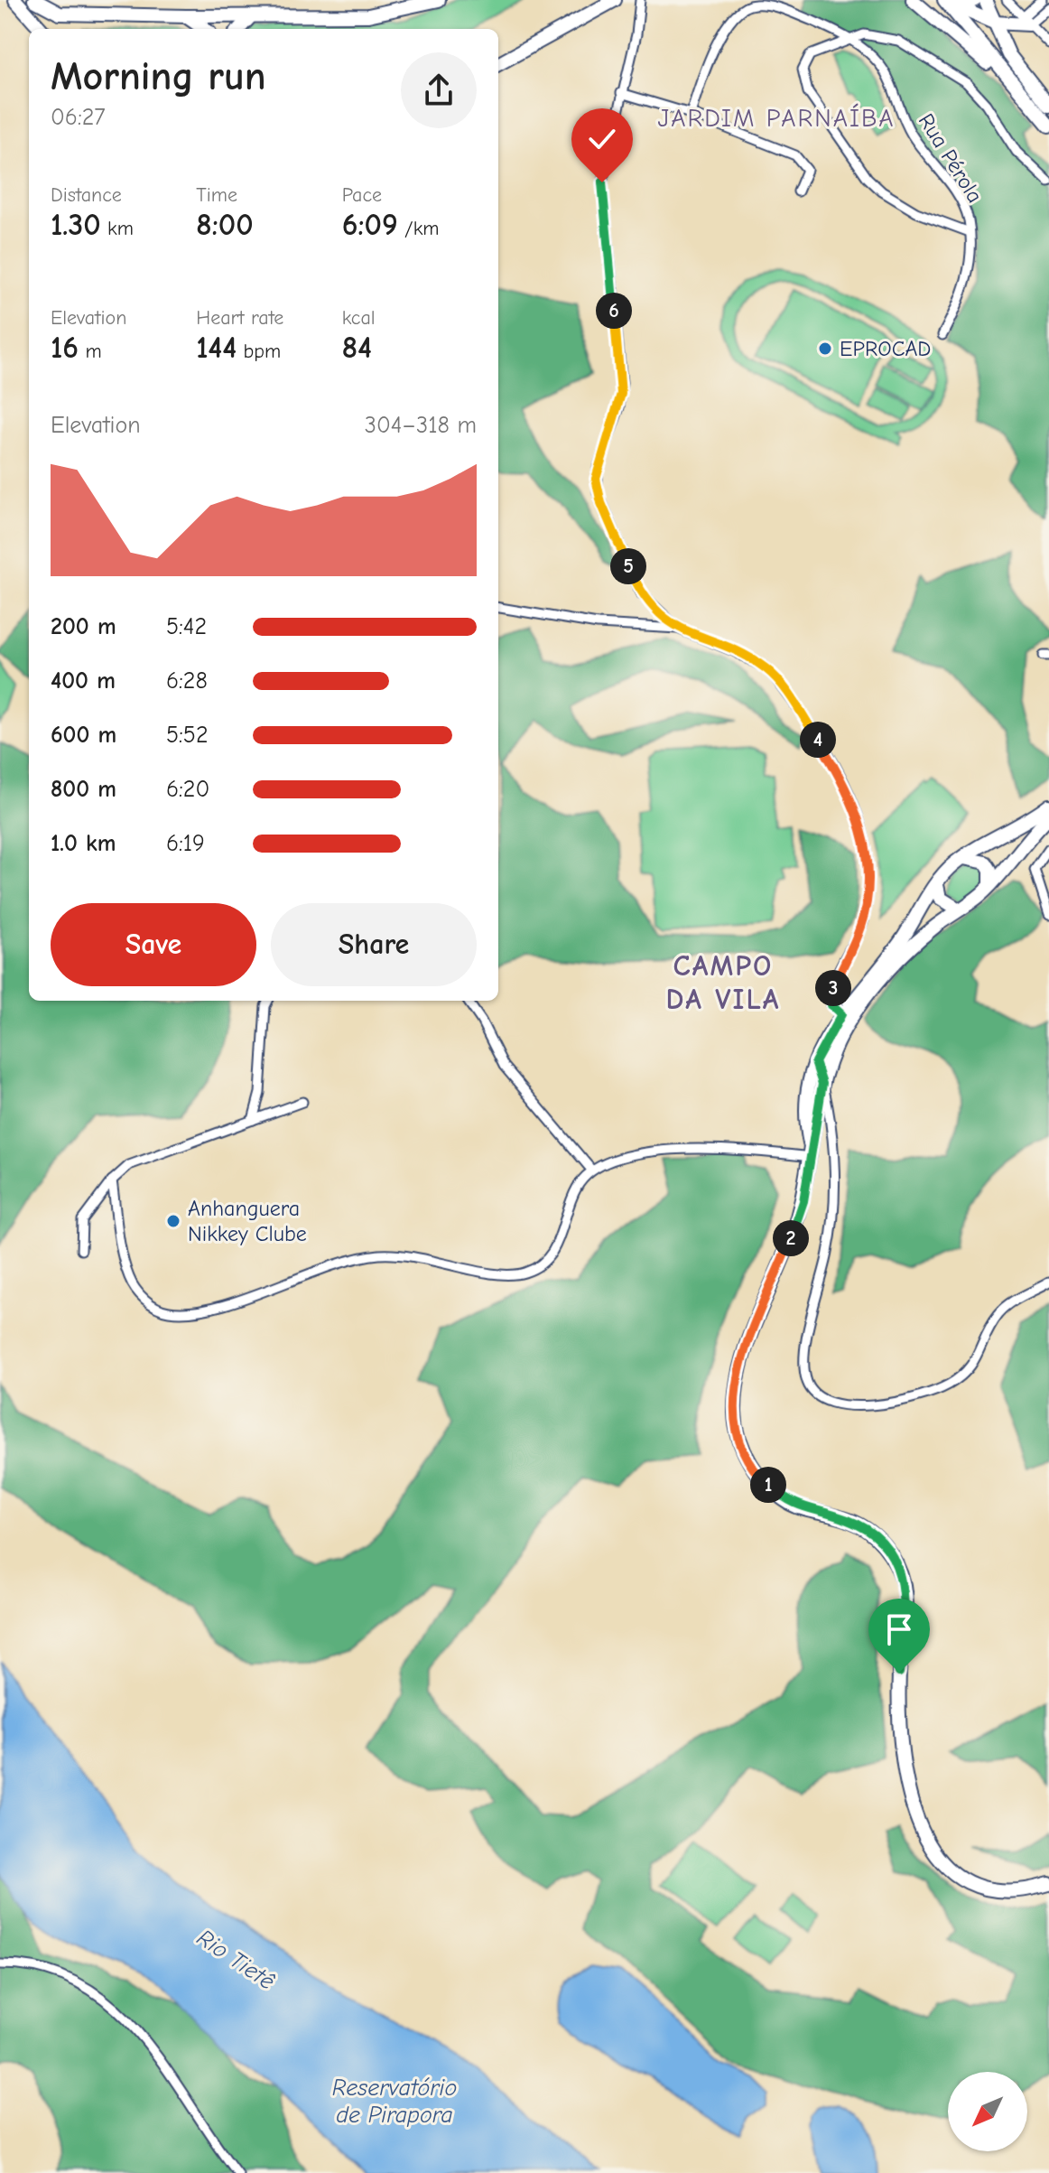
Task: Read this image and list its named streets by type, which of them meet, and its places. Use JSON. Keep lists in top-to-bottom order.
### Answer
{
  "streets": {
    "street": ["Rua Pérola"]
  },
  "districts": ["JARDIM PARNAÍBA", "CAMPO DA VILA"],
  "water": ["Rio Tietê", "Reservatório de Pirapora"],
  "places": ["EPROCAD", "Anhanguera Nikkey Clube"],
  "north": "bottom left",
  "page": {
    "heading": ["Morning run", "06:27"],
    "stats": [
      ["Distance", "1.30 km"],
      ["Time", "8:00"],
      ["Pace", "6:09 /km"],
      ["Elevation", "16 m"],
      ["Heart rate", "144 bpm"],
      ["kcal", "84"]
    ],
    "pins": [
      "6",
      "5",
      "4",
      "3",
      "2",
      "1"
    ],
    "chart": ["Elevation", "304–318 m"],
    "list": [
      {
        "name": "200 m",
        "note": "5:42"
      },
      {
        "name": "400 m",
        "note": "6:28"
      },
      {
        "name": "600 m",
        "note": "5:52"
      },
      {
        "name": "800 m",
        "note": "6:20"
      },
      {
        "name": "1.0 km",
        "note": "6:19"
      }
    ],
    "buttons": ["Save", "Share"]
  }
}
